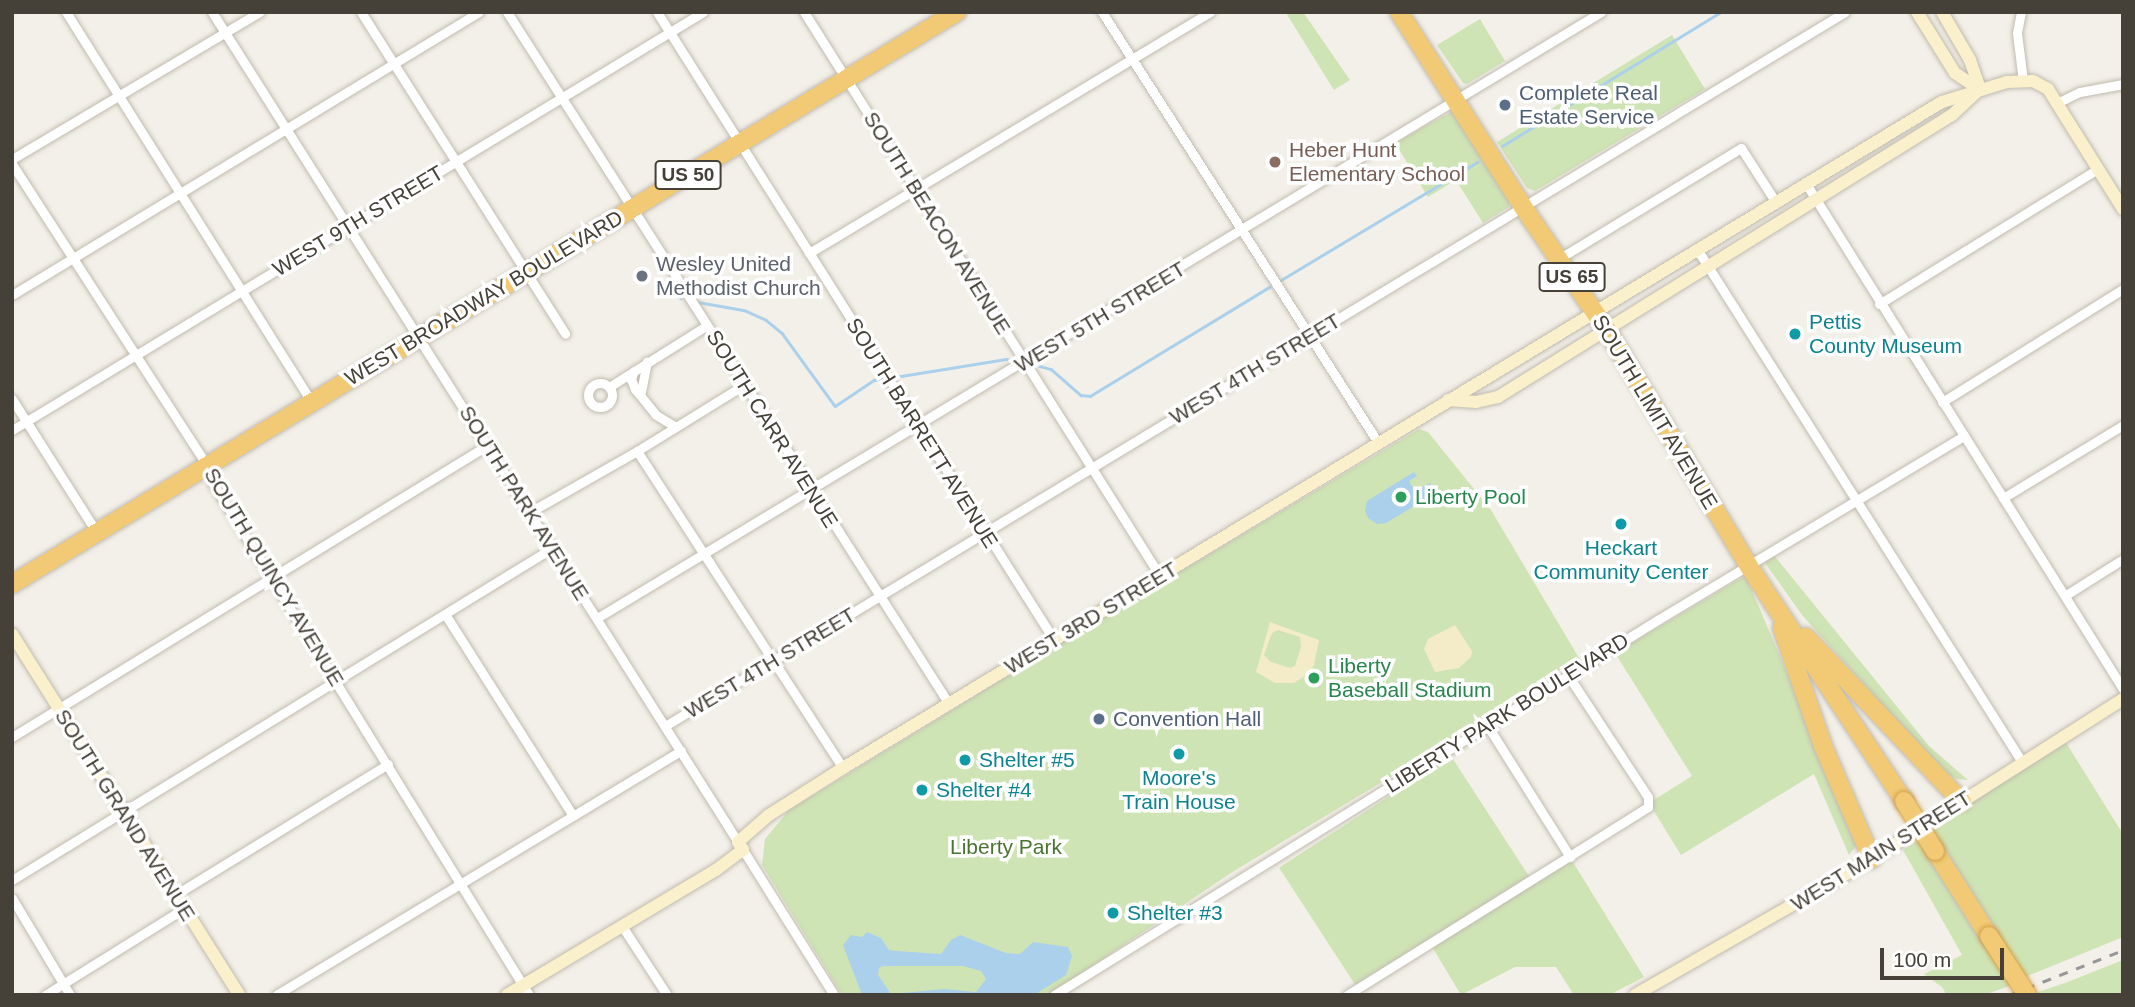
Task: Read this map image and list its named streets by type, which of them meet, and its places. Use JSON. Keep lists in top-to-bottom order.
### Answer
{
  "streets": {
    "highway": [
      "US 50",
      "US 65",
      "WEST BROADWAY BOULEVARD",
      "SOUTH LIMIT AVENUE"
    ],
    "street": [
      "WEST 9TH STREET",
      "SOUTH BEACON AVENUE",
      "WEST 5TH STREET",
      "WEST 4TH STREET",
      "SOUTH CARR AVENUE",
      "SOUTH BARRETT AVENUE",
      "SOUTH PARK AVENUE",
      "SOUTH QUINCY AVENUE",
      "WEST 3RD STREET",
      "LIBERTY PARK BOULEVARD",
      "SOUTH GRAND AVENUE",
      "WEST MAIN STREET"
    ]
  },
  "crossings": [
    ["WEST 9TH STREET", "SOUTH CARR AVENUE"],
    ["WEST 9TH STREET", "SOUTH BARRETT AVENUE"],
    ["WEST 9TH STREET", "SOUTH PARK AVENUE"],
    ["WEST 9TH STREET", "SOUTH QUINCY AVENUE"],
    ["SOUTH BEACON AVENUE", "WEST BROADWAY BOULEVARD"],
    ["SOUTH BEACON AVENUE", "WEST 5TH STREET"],
    ["SOUTH BEACON AVENUE", "WEST 4TH STREET"],
    ["SOUTH BEACON AVENUE", "WEST 3RD STREET"],
    ["US 65", "SOUTH LIMIT AVENUE"],
    ["WEST BROADWAY BOULEVARD", "SOUTH CARR AVENUE"],
    ["WEST BROADWAY BOULEVARD", "SOUTH BARRETT AVENUE"],
    ["WEST BROADWAY BOULEVARD", "SOUTH PARK AVENUE"],
    ["WEST BROADWAY BOULEVARD", "SOUTH QUINCY AVENUE"],
    ["WEST 5TH STREET", "SOUTH LIMIT AVENUE"],
    ["WEST 5TH STREET", "SOUTH CARR AVENUE"],
    ["WEST 5TH STREET", "SOUTH BARRETT AVENUE"],
    ["WEST 5TH STREET", "SOUTH PARK AVENUE"],
    ["WEST 4TH STREET", "SOUTH LIMIT AVENUE"],
    ["WEST 4TH STREET", "SOUTH CARR AVENUE"],
    ["WEST 4TH STREET", "SOUTH BARRETT AVENUE"],
    ["WEST 4TH STREET", "SOUTH PARK AVENUE"],
    ["WEST 4TH STREET", "SOUTH QUINCY AVENUE"],
    ["SOUTH LIMIT AVENUE", "WEST 3RD STREET"],
    ["SOUTH LIMIT AVENUE", "LIBERTY PARK BOULEVARD"],
    ["SOUTH CARR AVENUE", "WEST 3RD STREET"],
    ["SOUTH BARRETT AVENUE", "WEST 3RD STREET"],
    ["SOUTH PARK AVENUE", "WEST 3RD STREET"],
    ["SOUTH QUINCY AVENUE", "WEST 3RD STREET"]
  ],
  "parks": ["Liberty Park"],
  "places": [
    "Complete Real Estate Service",
    "Heber Hunt Elementary School",
    "Wesley United Methodist Church",
    "Pettis County Museum",
    "Liberty Pool",
    "Heckart Community Center",
    "Liberty Baseball Stadium",
    "Convention Hall",
    "Moore's Train House",
    "Shelter #5",
    "Shelter #4",
    "Shelter #3"
  ],
  "scale_bar": "100 m"
}
